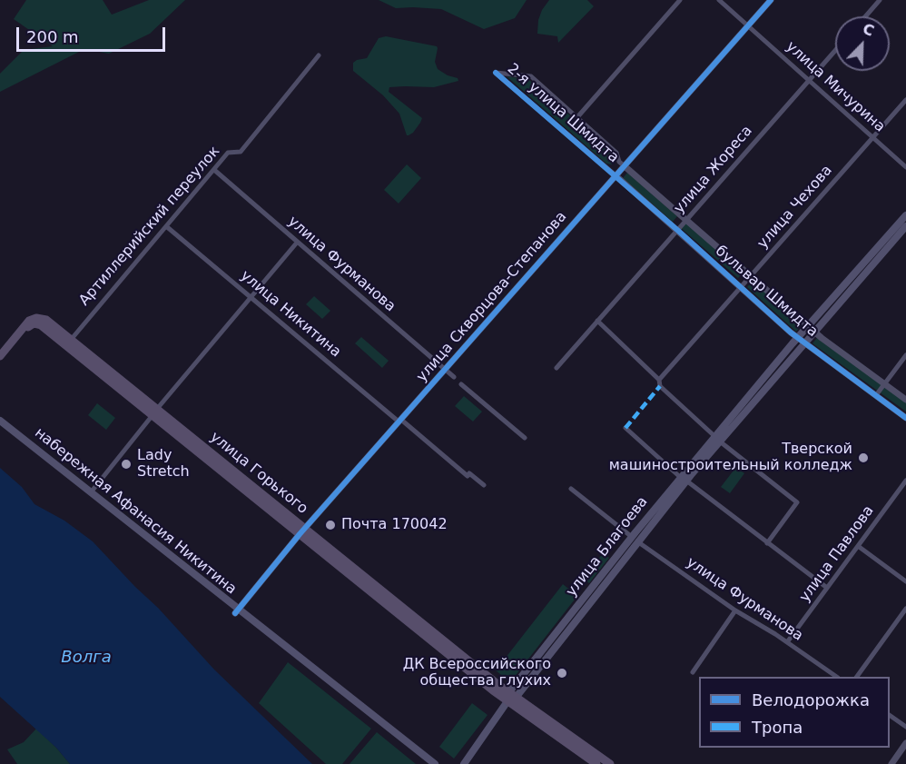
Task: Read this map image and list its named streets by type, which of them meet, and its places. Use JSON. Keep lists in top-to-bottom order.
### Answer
{
  "streets": {
    "main road": ["улица Горького", "набережная Афанасия Никитина", "улица Благоева"],
    "street": [
      "улица Мичурина",
      "2-я улица Шмидта",
      "улица Жореса",
      "улица Чехова",
      "Артиллерийский переулок",
      "улица Фурманова",
      "бульвар Шмидта",
      "улица Скворцова-Степанова",
      "улица Никитина",
      "улица Павлова"
    ]
  },
  "crossings": [
    ["улица Мичурина", "улица Жореса"],
    ["улица Мичурина", "улица Чехова"],
    ["улица Мичурина", "улица Скворцова-Степанова"],
    ["2-я улица Шмидта", "бульвар Шмидта"],
    ["2-я улица Шмидта", "улица Скворцова-Степанова"],
    ["улица Жореса", "бульвар Шмидта"],
    ["улица Чехова", "бульвар Шмидта"],
    ["Артиллерийский переулок", "улица Фурманова"],
    ["Артиллерийский переулок", "улица Никитина"],
    ["Артиллерийский переулок", "улица Горького"],
    ["улица Фурманова", "улица Скворцова-Степанова"],
    ["улица Фурманова", "улица Благоева"],
    ["улица Фурманова", "улица Павлова"],
    ["бульвар Шмидта", "улица Скворцова-Степанова"],
    ["бульвар Шмидта", "улица Благоева"],
    ["улица Скворцова-Степанова", "улица Никитина"],
    ["улица Скворцова-Степанова", "улица Горького"],
    ["улица Скворцова-Степанова", "набережная Афанасия Никитина"],
    ["улица Горького", "улица Благоева"]
  ],
  "water": ["Волга"],
  "places": [
    "Тверской машиностроительный колледж",
    "Lady Stretch",
    "Почта 170042",
    "ДК Всероссийского общества глухих"
  ],
  "legend": ["Велодорожка", "Тропа"],
  "scale_bar": "200 m",
  "north": "top right"
}
